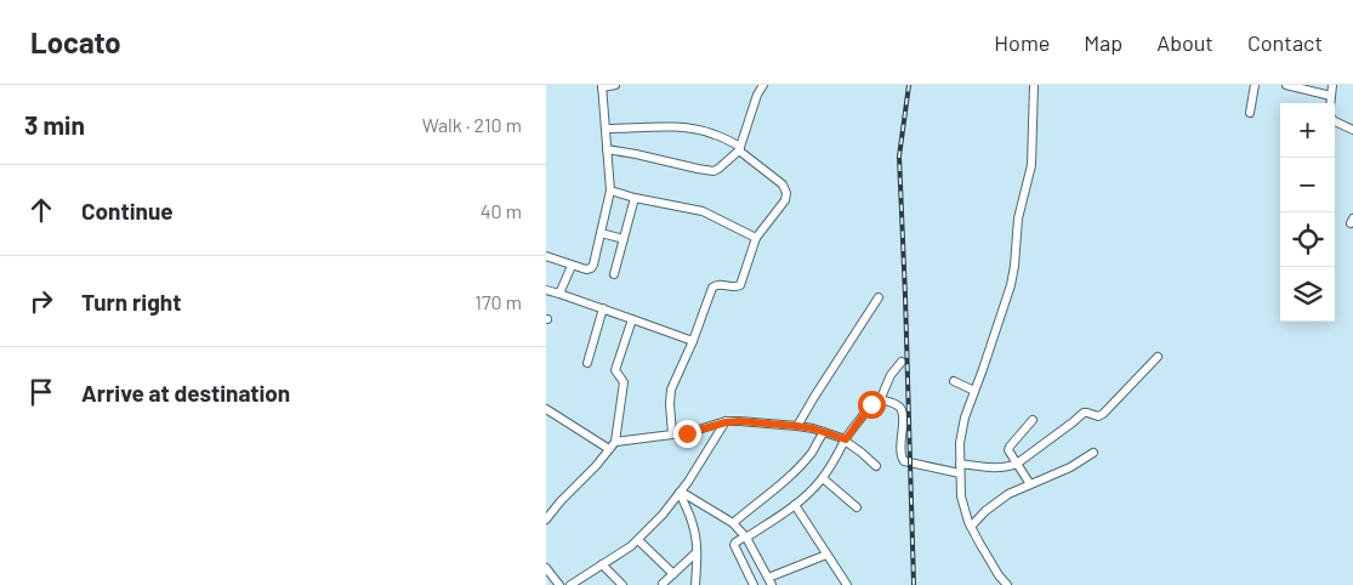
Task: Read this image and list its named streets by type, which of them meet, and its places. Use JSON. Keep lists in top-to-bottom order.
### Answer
{
  "page": {
    "header": "Locato",
    "nav": [
      "Home",
      "Map",
      "About",
      "Contact"
    ],
    "heading": ["3 min", "Walk · 210 m"],
    "map_buttons": ["+", "−"],
    "list": [
      ["Continue", "40 m"],
      ["Turn right", "170 m"],
      "Arrive at destination"
    ]
  }
}
